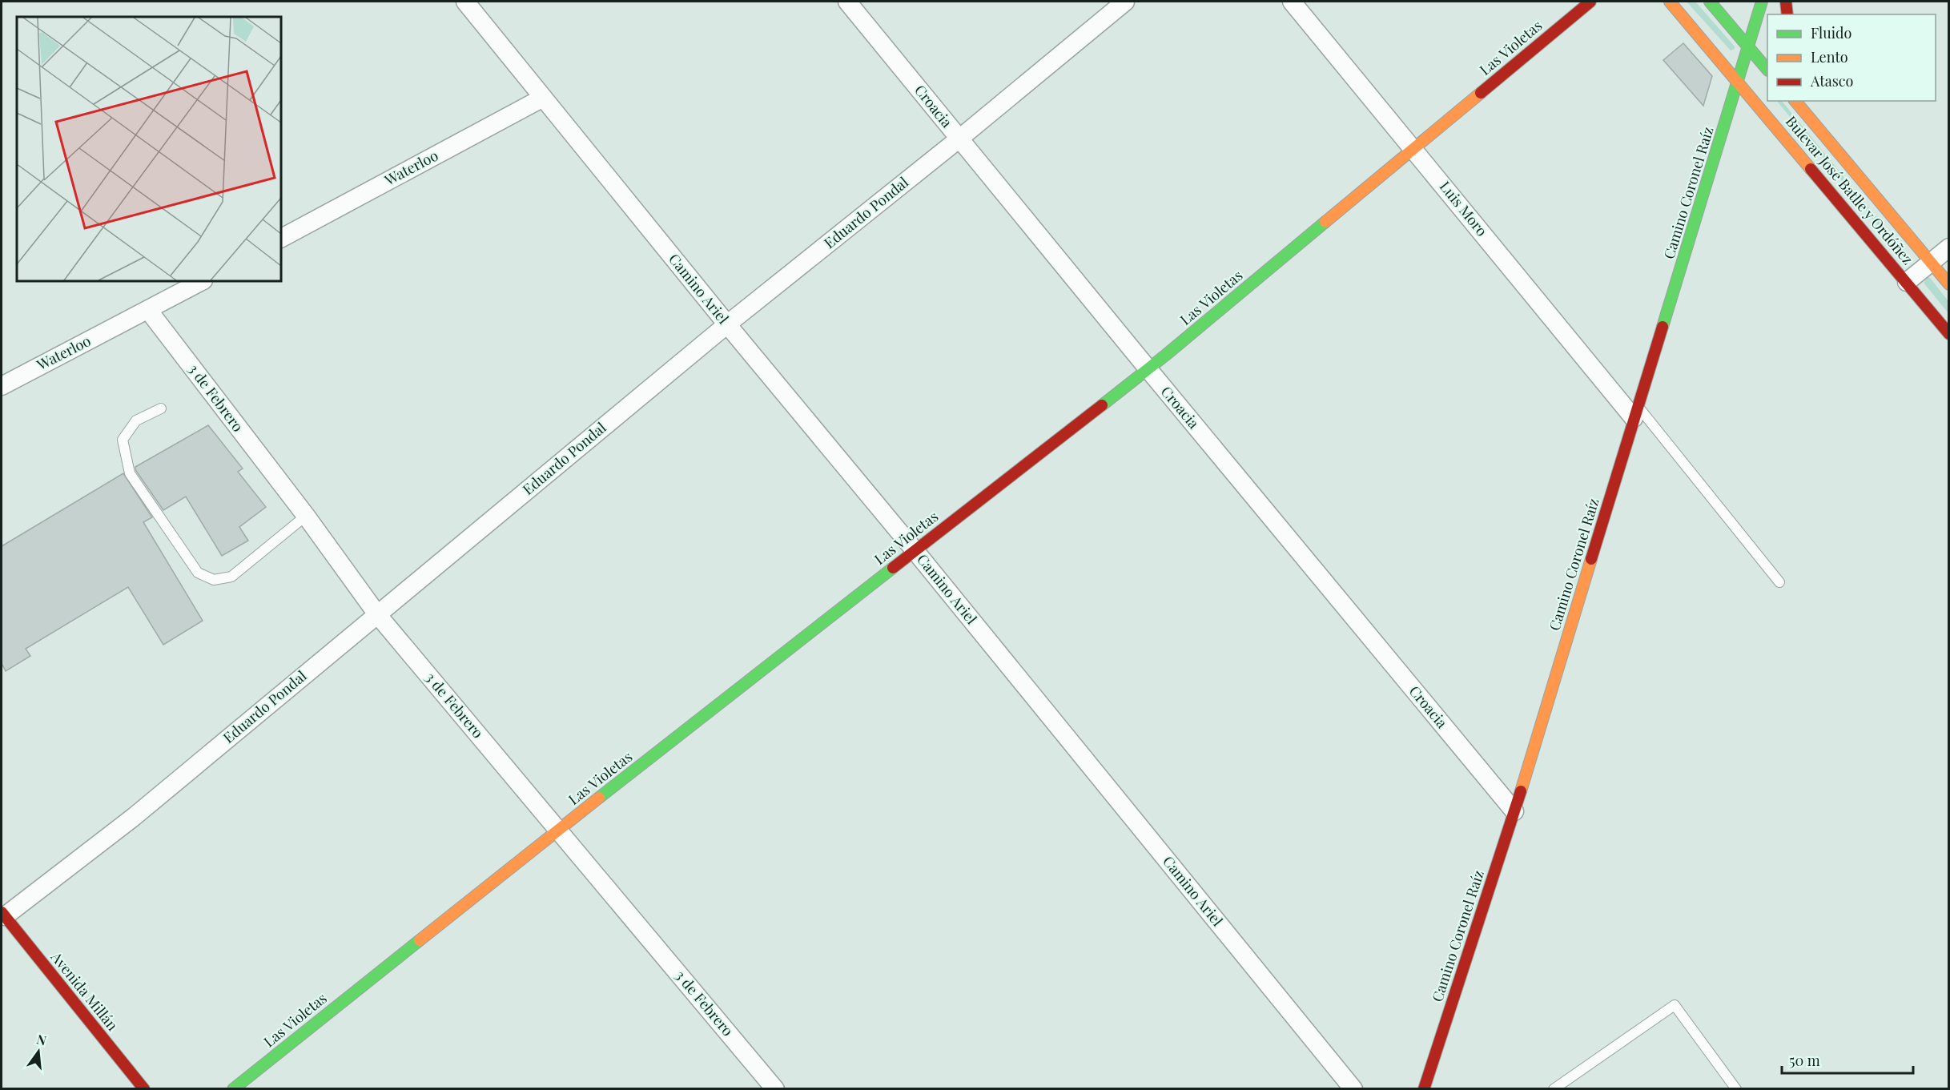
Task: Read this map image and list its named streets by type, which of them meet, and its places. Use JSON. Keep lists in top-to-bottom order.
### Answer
{
  "streets": {
    "street": [
      "Las Violetas",
      "Croacia",
      "Waterloo",
      "Bulevar José Batlle y Ordóñez",
      "Camino Coronel Raíz",
      "Luis Moro",
      "Eduardo Pondal",
      "Camino Ariel",
      "3 de Febrero",
      "Avenida Millán"
    ]
  },
  "crossings": [
    ["Las Violetas", "Croacia"],
    ["Las Violetas", "Luis Moro"],
    ["Las Violetas", "Camino Ariel"],
    ["Las Violetas", "3 de Febrero"],
    ["Croacia", "Camino Coronel Raíz"],
    ["Croacia", "Eduardo Pondal"],
    ["Waterloo", "Camino Ariel"],
    ["Waterloo", "3 de Febrero"],
    ["Bulevar José Batlle y Ordóñez", "Camino Coronel Raíz"],
    ["Camino Coronel Raíz", "Luis Moro"],
    ["Eduardo Pondal", "Camino Ariel"],
    ["Eduardo Pondal", "3 de Febrero"],
    ["Eduardo Pondal", "Avenida Millán"]
  ],
  "legend": ["Fluido", "Lento", "Atasco"],
  "scale_bar": "50 m",
  "north": "top"
}
